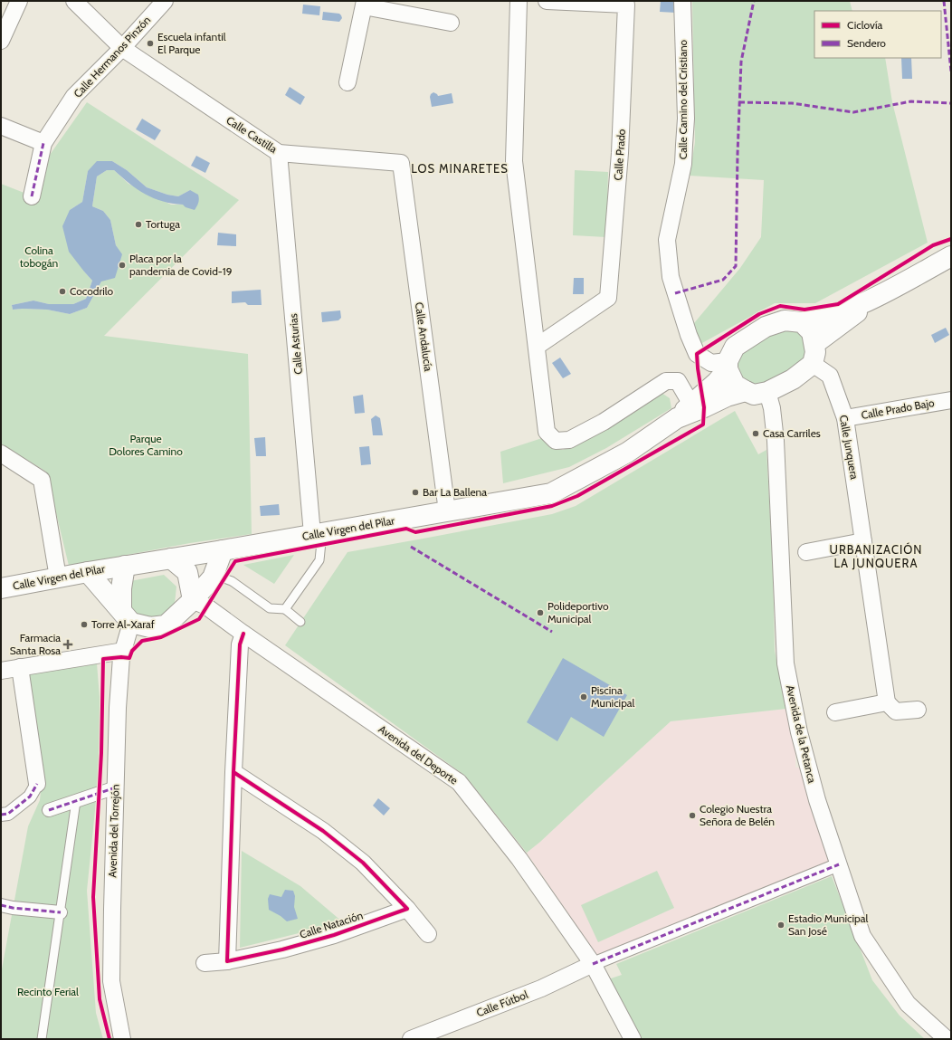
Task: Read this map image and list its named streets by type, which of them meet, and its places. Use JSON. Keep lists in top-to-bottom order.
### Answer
{
  "streets": {
    "main road": ["Calle Virgen del Pilar"],
    "street": [
      "Calle Hermanos Pinzón",
      "Calle Camino del Cristiano",
      "Calle Castilla",
      "Calle Prado",
      "Calle Andalucía",
      "Calle Asturias",
      "Calle Prado Bajo",
      "Calle Junquera",
      "Avenida de la Petanca",
      "Avenida del Deporte",
      "Avenida del Torrejón",
      "Calle Natación",
      "Calle Fútbol"
    ]
  },
  "crossings": [
    ["Calle Hermanos Pinzón", "Calle Castilla"],
    ["Calle Camino del Cristiano", "Calle Junquera"],
    ["Calle Camino del Cristiano", "Calle Virgen del Pilar"],
    ["Calle Camino del Cristiano", "Avenida de la Petanca"],
    ["Calle Castilla", "Calle Andalucía"],
    ["Calle Castilla", "Calle Asturias"],
    ["Calle Andalucía", "Calle Virgen del Pilar"],
    ["Calle Asturias", "Calle Virgen del Pilar"],
    ["Calle Prado Bajo", "Calle Junquera"],
    ["Calle Junquera", "Calle Virgen del Pilar"],
    ["Calle Junquera", "Avenida de la Petanca"],
    ["Calle Virgen del Pilar", "Avenida de la Petanca"],
    ["Calle Virgen del Pilar", "Avenida del Deporte"],
    ["Calle Virgen del Pilar", "Avenida del Torrejón"],
    ["Avenida del Deporte", "Avenida del Torrejón"],
    ["Avenida del Deporte", "Calle Fútbol"]
  ],
  "districts": ["LOS MINARETES", "URBANIZACIÓN LA JUNQUERA"],
  "parks": ["Colina tobogán", "Parque Dolores Camino", "Recinto Ferial"],
  "places": {
    "other": [
      "Escuela infantil El Parque",
      "Tortuga",
      "Placa por la pandemia de Covid-19",
      "Cocodrilo",
      "Casa Carriles",
      "Bar La Ballena",
      "Polideportivo Municipal",
      "Torre Al-Xaraf",
      "Piscina Municipal",
      "Colegio Nuestra Señora de Belén",
      "Estadio Municipal San José"
    ],
    "health": ["Farmacia Santa Rosa"]
  },
  "legend": ["Ciclovía", "Sendero"]
}
